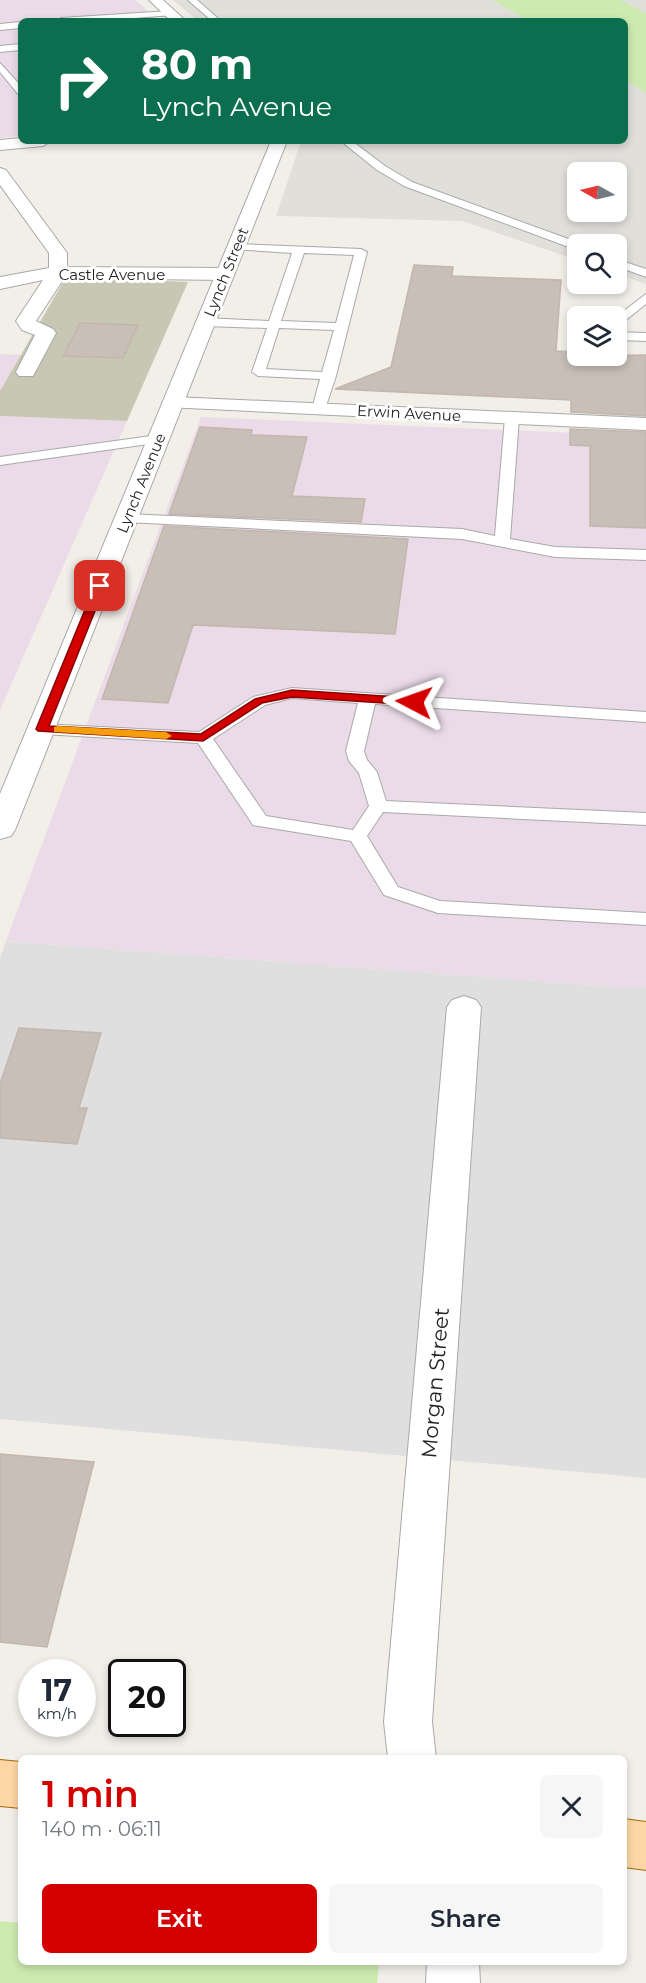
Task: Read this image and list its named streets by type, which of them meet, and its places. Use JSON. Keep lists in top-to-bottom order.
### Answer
{
  "streets": {
    "street": [
      "Lynch Street",
      "Castle Avenue",
      "Erwin Avenue",
      "Lynch Avenue",
      "Morgan Street"
    ]
  },
  "crossings": [
    ["Lynch Street", "Castle Avenue"],
    ["Lynch Street", "Erwin Avenue"],
    ["Lynch Street", "Lynch Avenue"],
    ["Erwin Avenue", "Lynch Avenue"]
  ],
  "north": "left",
  "page": {
    "turn": ["80 m", "Lynch Avenue"],
    "speed": "17 km/h",
    "limit": "20",
    "heading": ["1 min", "140 m · 06:11"],
    "buttons": ["Exit", "Share"]
  }
}
